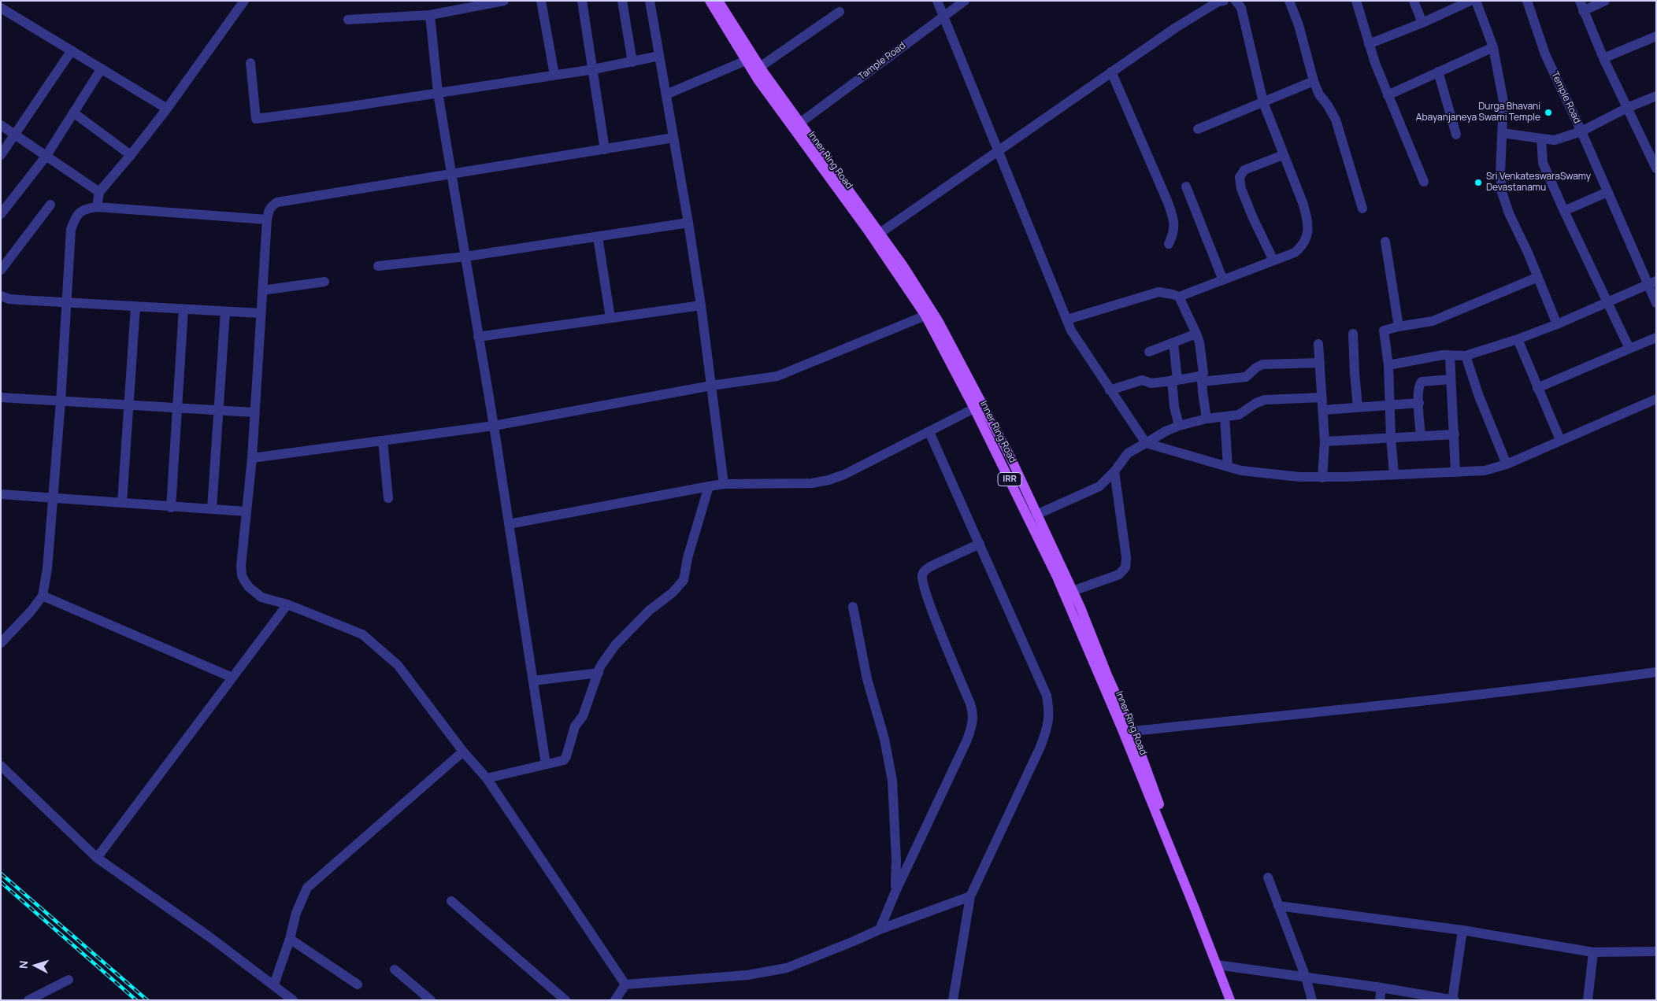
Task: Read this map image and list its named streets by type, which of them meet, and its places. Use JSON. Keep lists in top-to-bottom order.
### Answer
{
  "streets": {
    "main road": ["Inner Ring Road", "IRR"],
    "street": ["Tample Road", "Temple Road"]
  },
  "crossings": [
    ["Tample Road", "Inner Ring Road"]
  ],
  "places": ["Durga Bhavani Abayanjaneya Swami Temple", "Sri VenkateswaraSwamy Devastanamu"],
  "north": "left"
}
